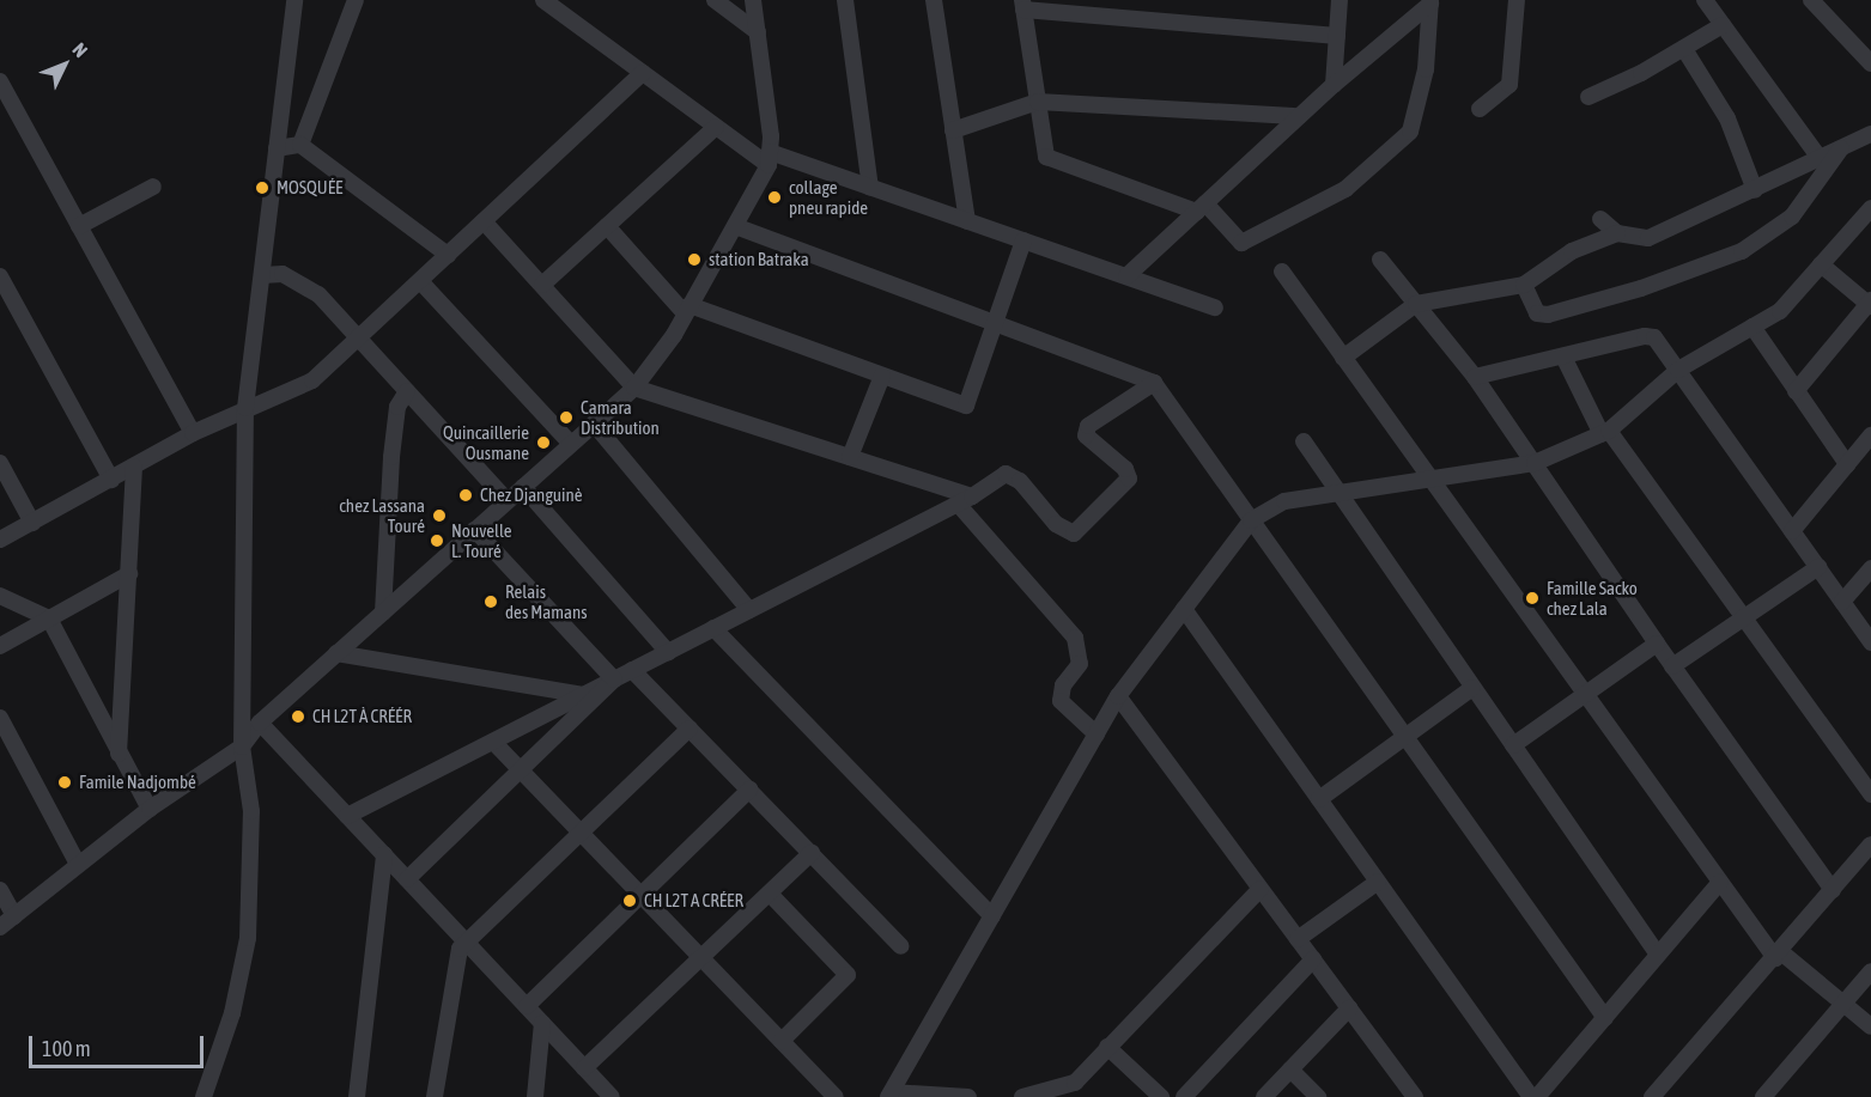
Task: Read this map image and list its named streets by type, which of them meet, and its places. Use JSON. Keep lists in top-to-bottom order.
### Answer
{
  "places": [
    "MOSQUÉE",
    "collage pneu rapide",
    "station Batraka",
    "Camara Distribution",
    "Quincaillerie Ousmane",
    "Chez Djanguinè",
    "chez Lassana Touré",
    "Nouvelle L. Touré",
    "Famille Sacko chez Lala",
    "Relais des Mamans",
    "CH L2T À CRÉÉR",
    "Famile Nadjombé",
    "CH L2T A CRÉER"
  ],
  "scale_bar": "100 m",
  "north": "top right"
}
